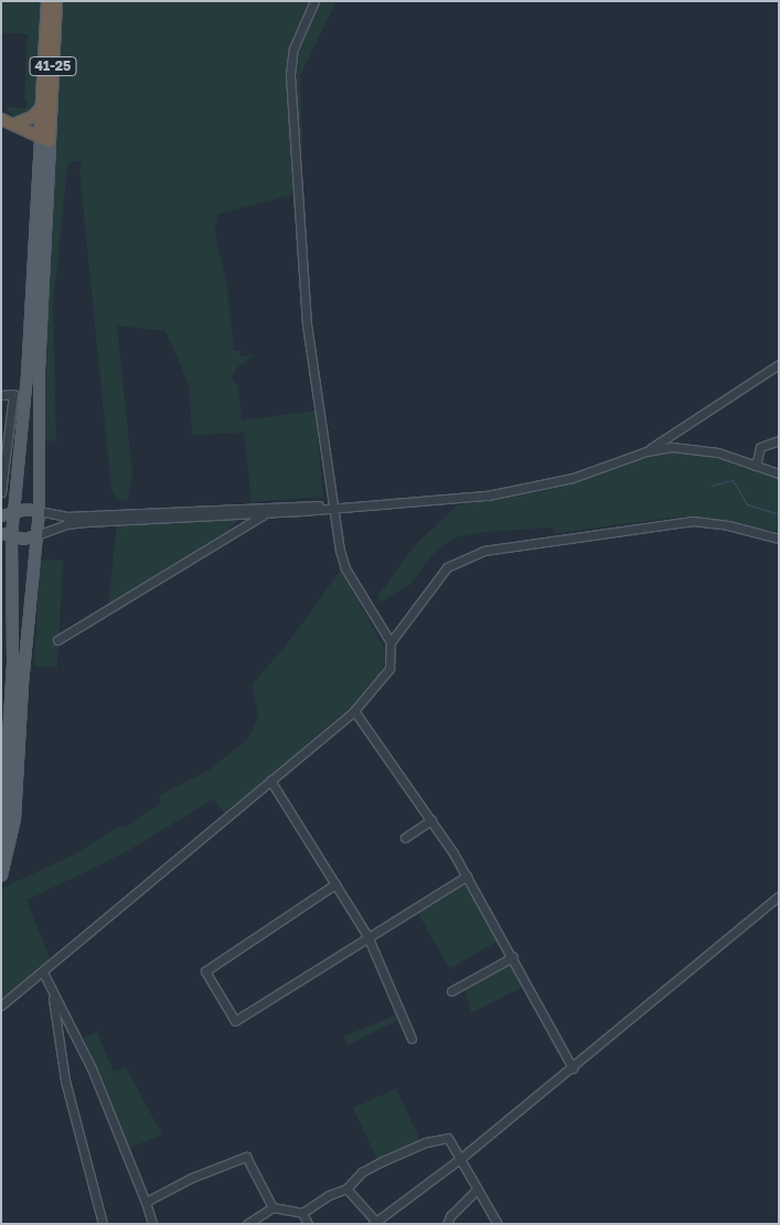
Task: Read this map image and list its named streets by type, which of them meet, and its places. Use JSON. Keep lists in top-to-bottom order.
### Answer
{
  "streets": {
    "highway": ["41-25"]
  }
}
